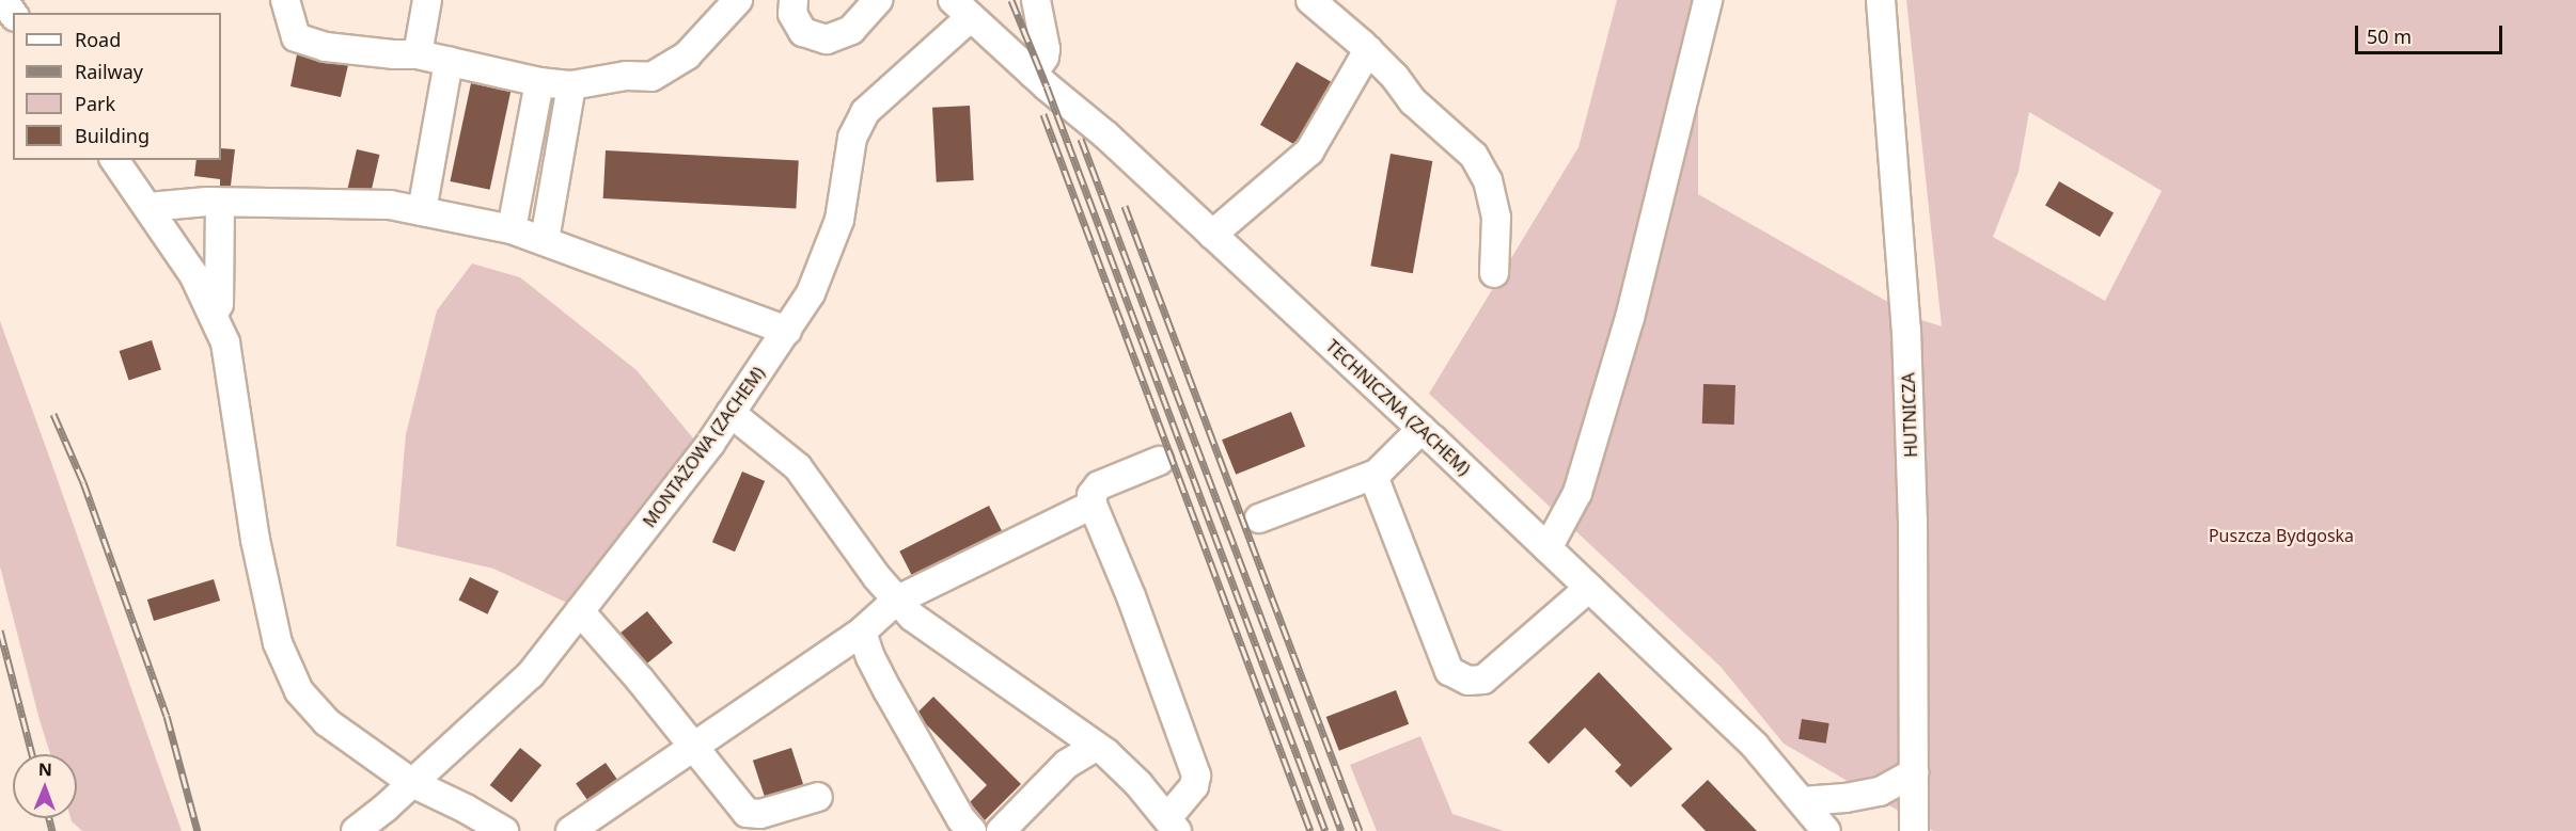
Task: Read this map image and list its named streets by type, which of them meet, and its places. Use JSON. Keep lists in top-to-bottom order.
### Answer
{
  "streets": {
    "street": ["TECHNICZNA (ZACHEM)", "HUTNICZA", "MONTAŻOWA (ZACHEM)"]
  },
  "crossings": [
    ["TECHNICZNA (ZACHEM)", "MONTAŻOWA (ZACHEM)"]
  ],
  "parks": ["Puszcza Bydgoska"],
  "legend": [
    "Road",
    "Railway",
    "Park",
    "Building"
  ],
  "scale_bar": "50 m",
  "north": "top"
}
